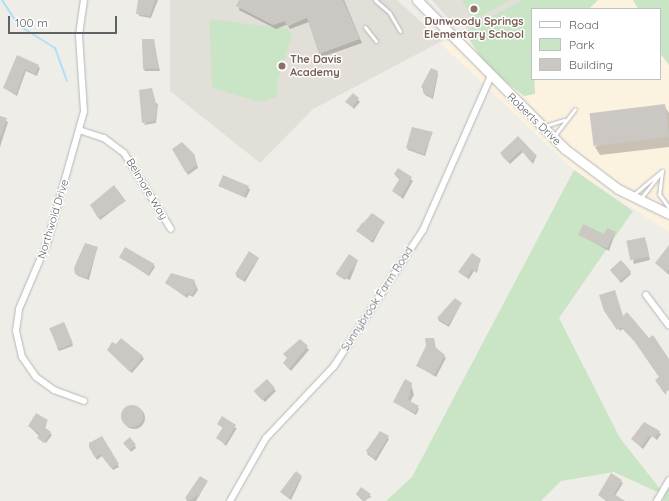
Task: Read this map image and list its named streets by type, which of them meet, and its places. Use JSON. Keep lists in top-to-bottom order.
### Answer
{
  "streets": {
    "street": [
      "Roberts Drive",
      "Belmore Way",
      "Northwold Drive",
      "Sunnybrook Farm Road"
    ]
  },
  "crossings": [
    ["Roberts Drive", "Sunnybrook Farm Road"],
    ["Belmore Way", "Northwold Drive"]
  ],
  "places": ["Dunwoody Springs Elementary School", "The Davis Academy"],
  "legend": ["Road", "Park", "Building"],
  "scale_bar": "100 m"
}
